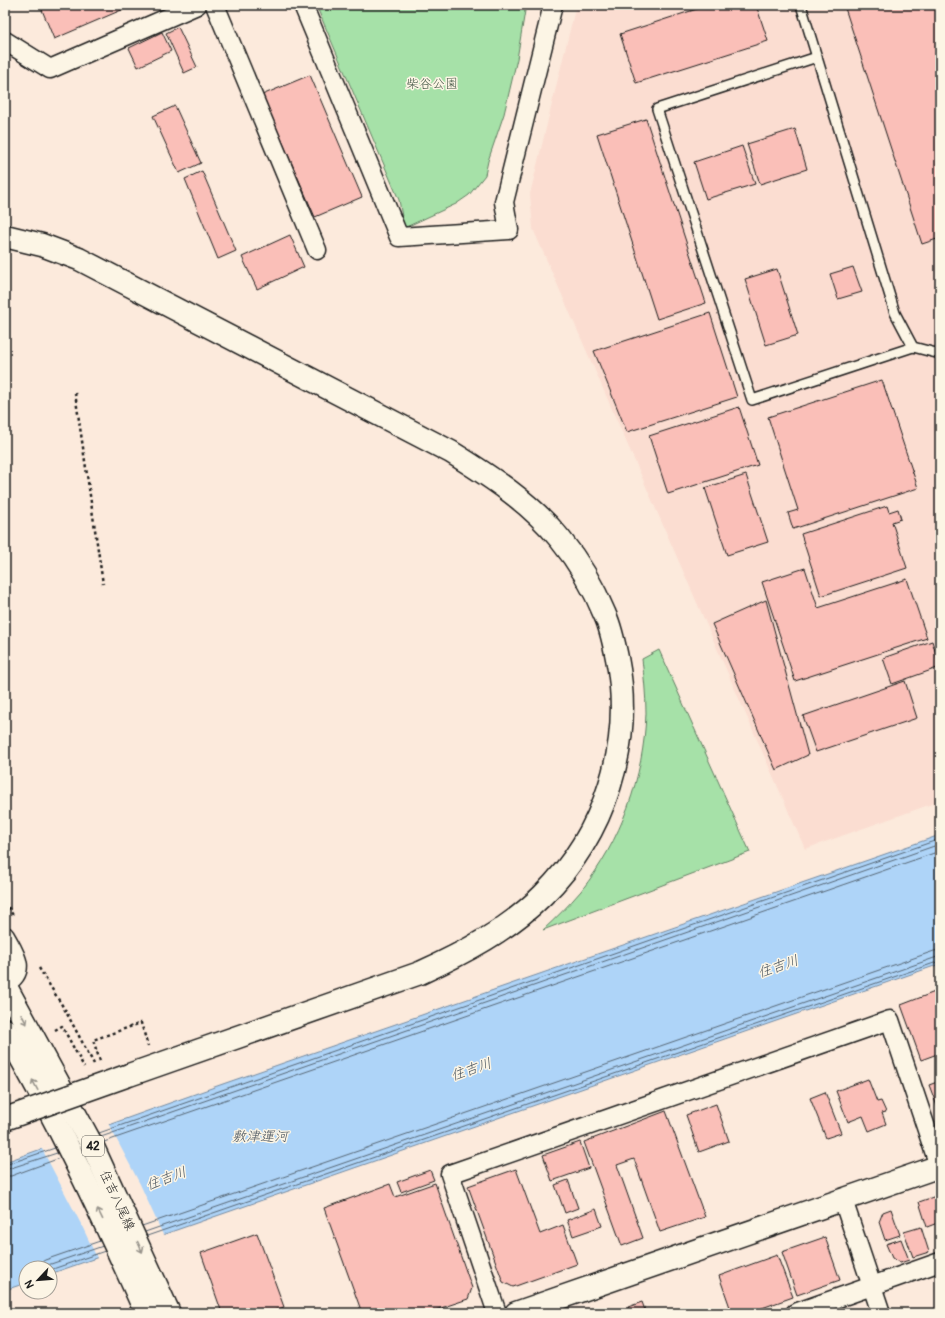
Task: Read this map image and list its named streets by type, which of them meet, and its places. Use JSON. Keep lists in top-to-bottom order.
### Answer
{
  "streets": {
    "street": ["42", "住吉八尾線"]
  },
  "water": ["住吉川", "敷津運河"],
  "parks": ["柴谷公園"],
  "north": "bottom left"
}
